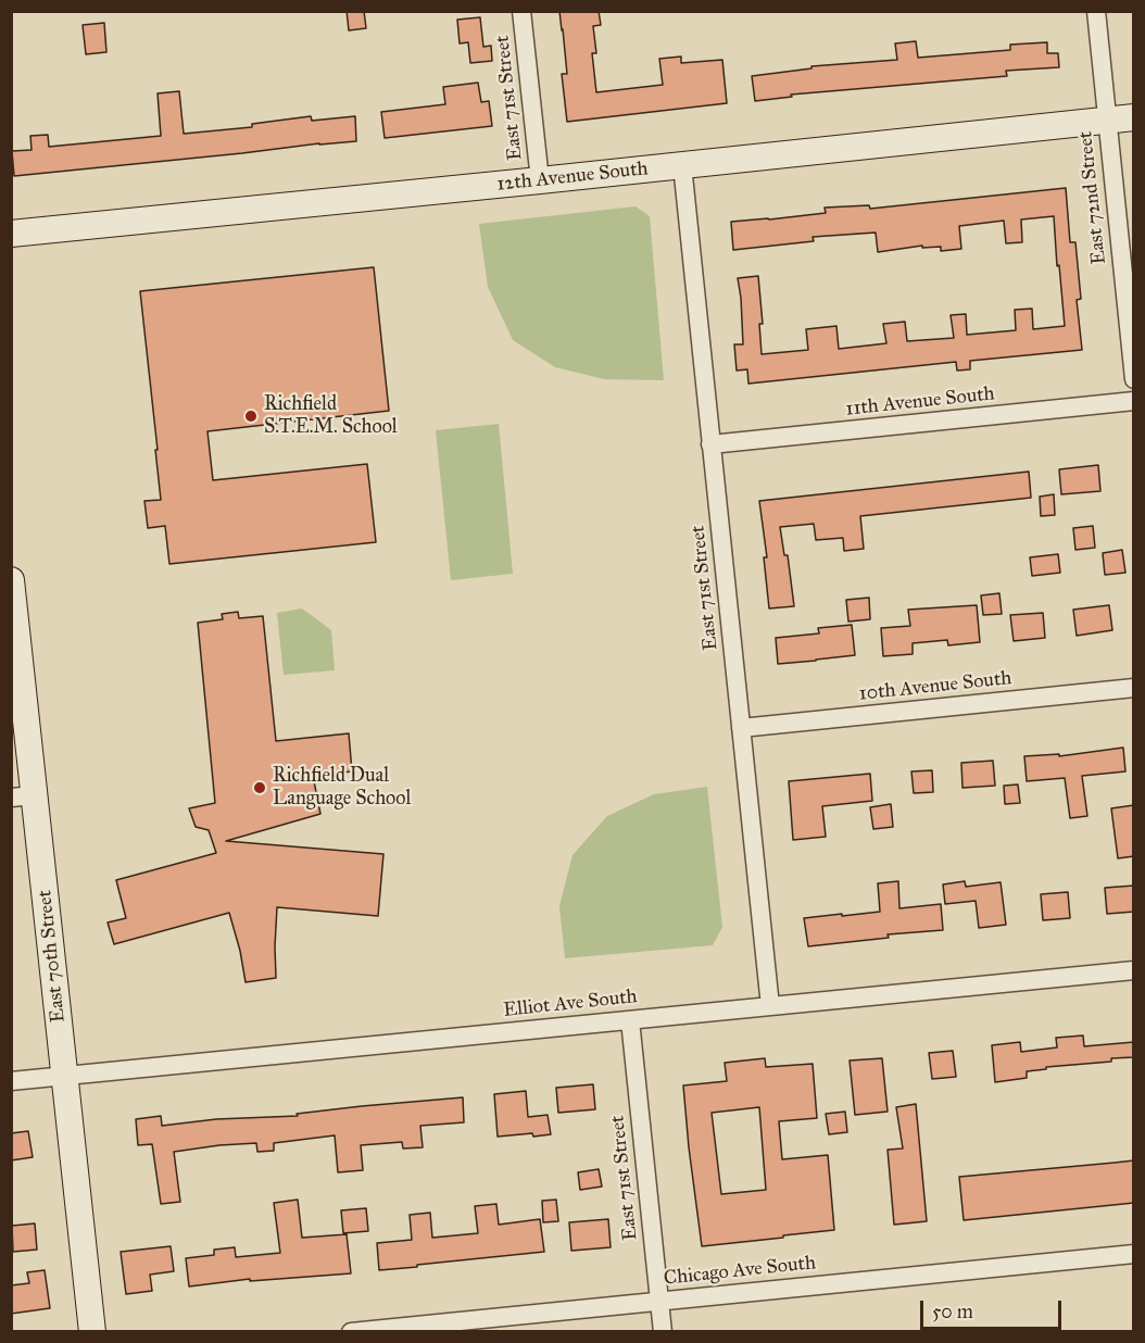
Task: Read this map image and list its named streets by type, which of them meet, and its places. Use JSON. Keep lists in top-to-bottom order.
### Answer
{
  "streets": {
    "street": [
      "East 71st Street",
      "12th Avenue South",
      "East 72nd Street",
      "11th Avenue South",
      "10th Avenue South",
      "East 70th Street",
      "Elliot Ave South",
      "Chicago Ave South"
    ]
  },
  "crossings": [
    ["East 71st Street", "12th Avenue South"],
    ["East 71st Street", "11th Avenue South"],
    ["East 71st Street", "10th Avenue South"],
    ["East 71st Street", "Elliot Ave South"],
    ["East 71st Street", "Chicago Ave South"],
    ["12th Avenue South", "East 72nd Street"],
    ["East 70th Street", "Elliot Ave South"]
  ],
  "places": ["Richfield S.T.E.M. School", "Richfield Dual Language School"],
  "scale_bar": "50 m"
}
